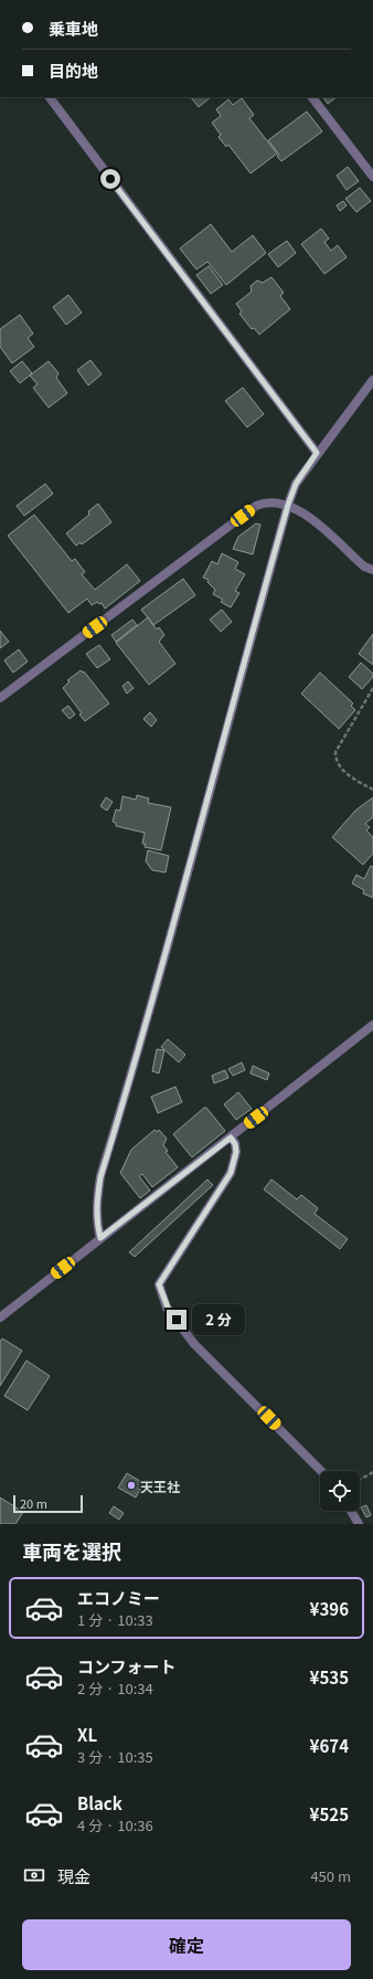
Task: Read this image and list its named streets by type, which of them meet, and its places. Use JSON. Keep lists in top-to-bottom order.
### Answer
{
  "places": ["天王社"],
  "scale_bar": "20 m",
  "page": {
    "banner": ["乗車地", "目的地"],
    "bubble": "2 分",
    "scale": "20 m",
    "heading": "車両を選択",
    "list": [
      {
        "name": "エコノミー",
        "note": "1 分 · 10:33",
        "value": "¥396"
      },
      {
        "name": "コンフォート",
        "note": "2 分 · 10:34",
        "value": "¥535"
      },
      {
        "name": "XL",
        "note": "3 分 · 10:35",
        "value": "¥674"
      },
      {
        "name": "Black",
        "note": "4 分 · 10:36",
        "value": "¥525"
      }
    ],
    "pay": ["現金", "450 m"],
    "buttons": "確定"
  }
}
